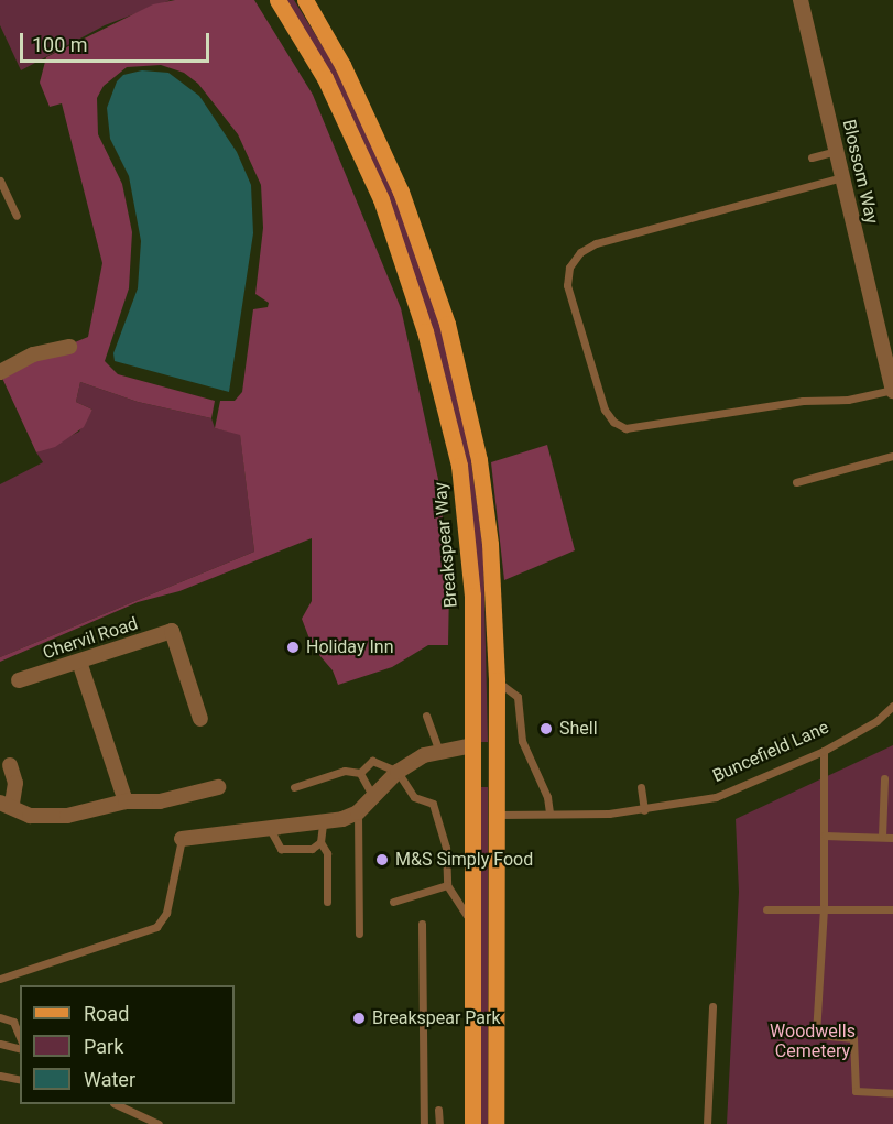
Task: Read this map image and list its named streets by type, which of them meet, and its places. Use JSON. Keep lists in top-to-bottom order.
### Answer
{
  "streets": {
    "main road": ["Breakspear Way"],
    "street": ["Blossom Way", "Chervil Road"],
    "lane": ["Buncefield Lane"]
  },
  "parks": ["Woodwells Cemetery"],
  "places": [
    "Holiday Inn",
    "Shell",
    "M&S Simply Food",
    "Breakspear Park"
  ],
  "legend": ["Road", "Park", "Water"],
  "scale_bar": "100 m"
}
